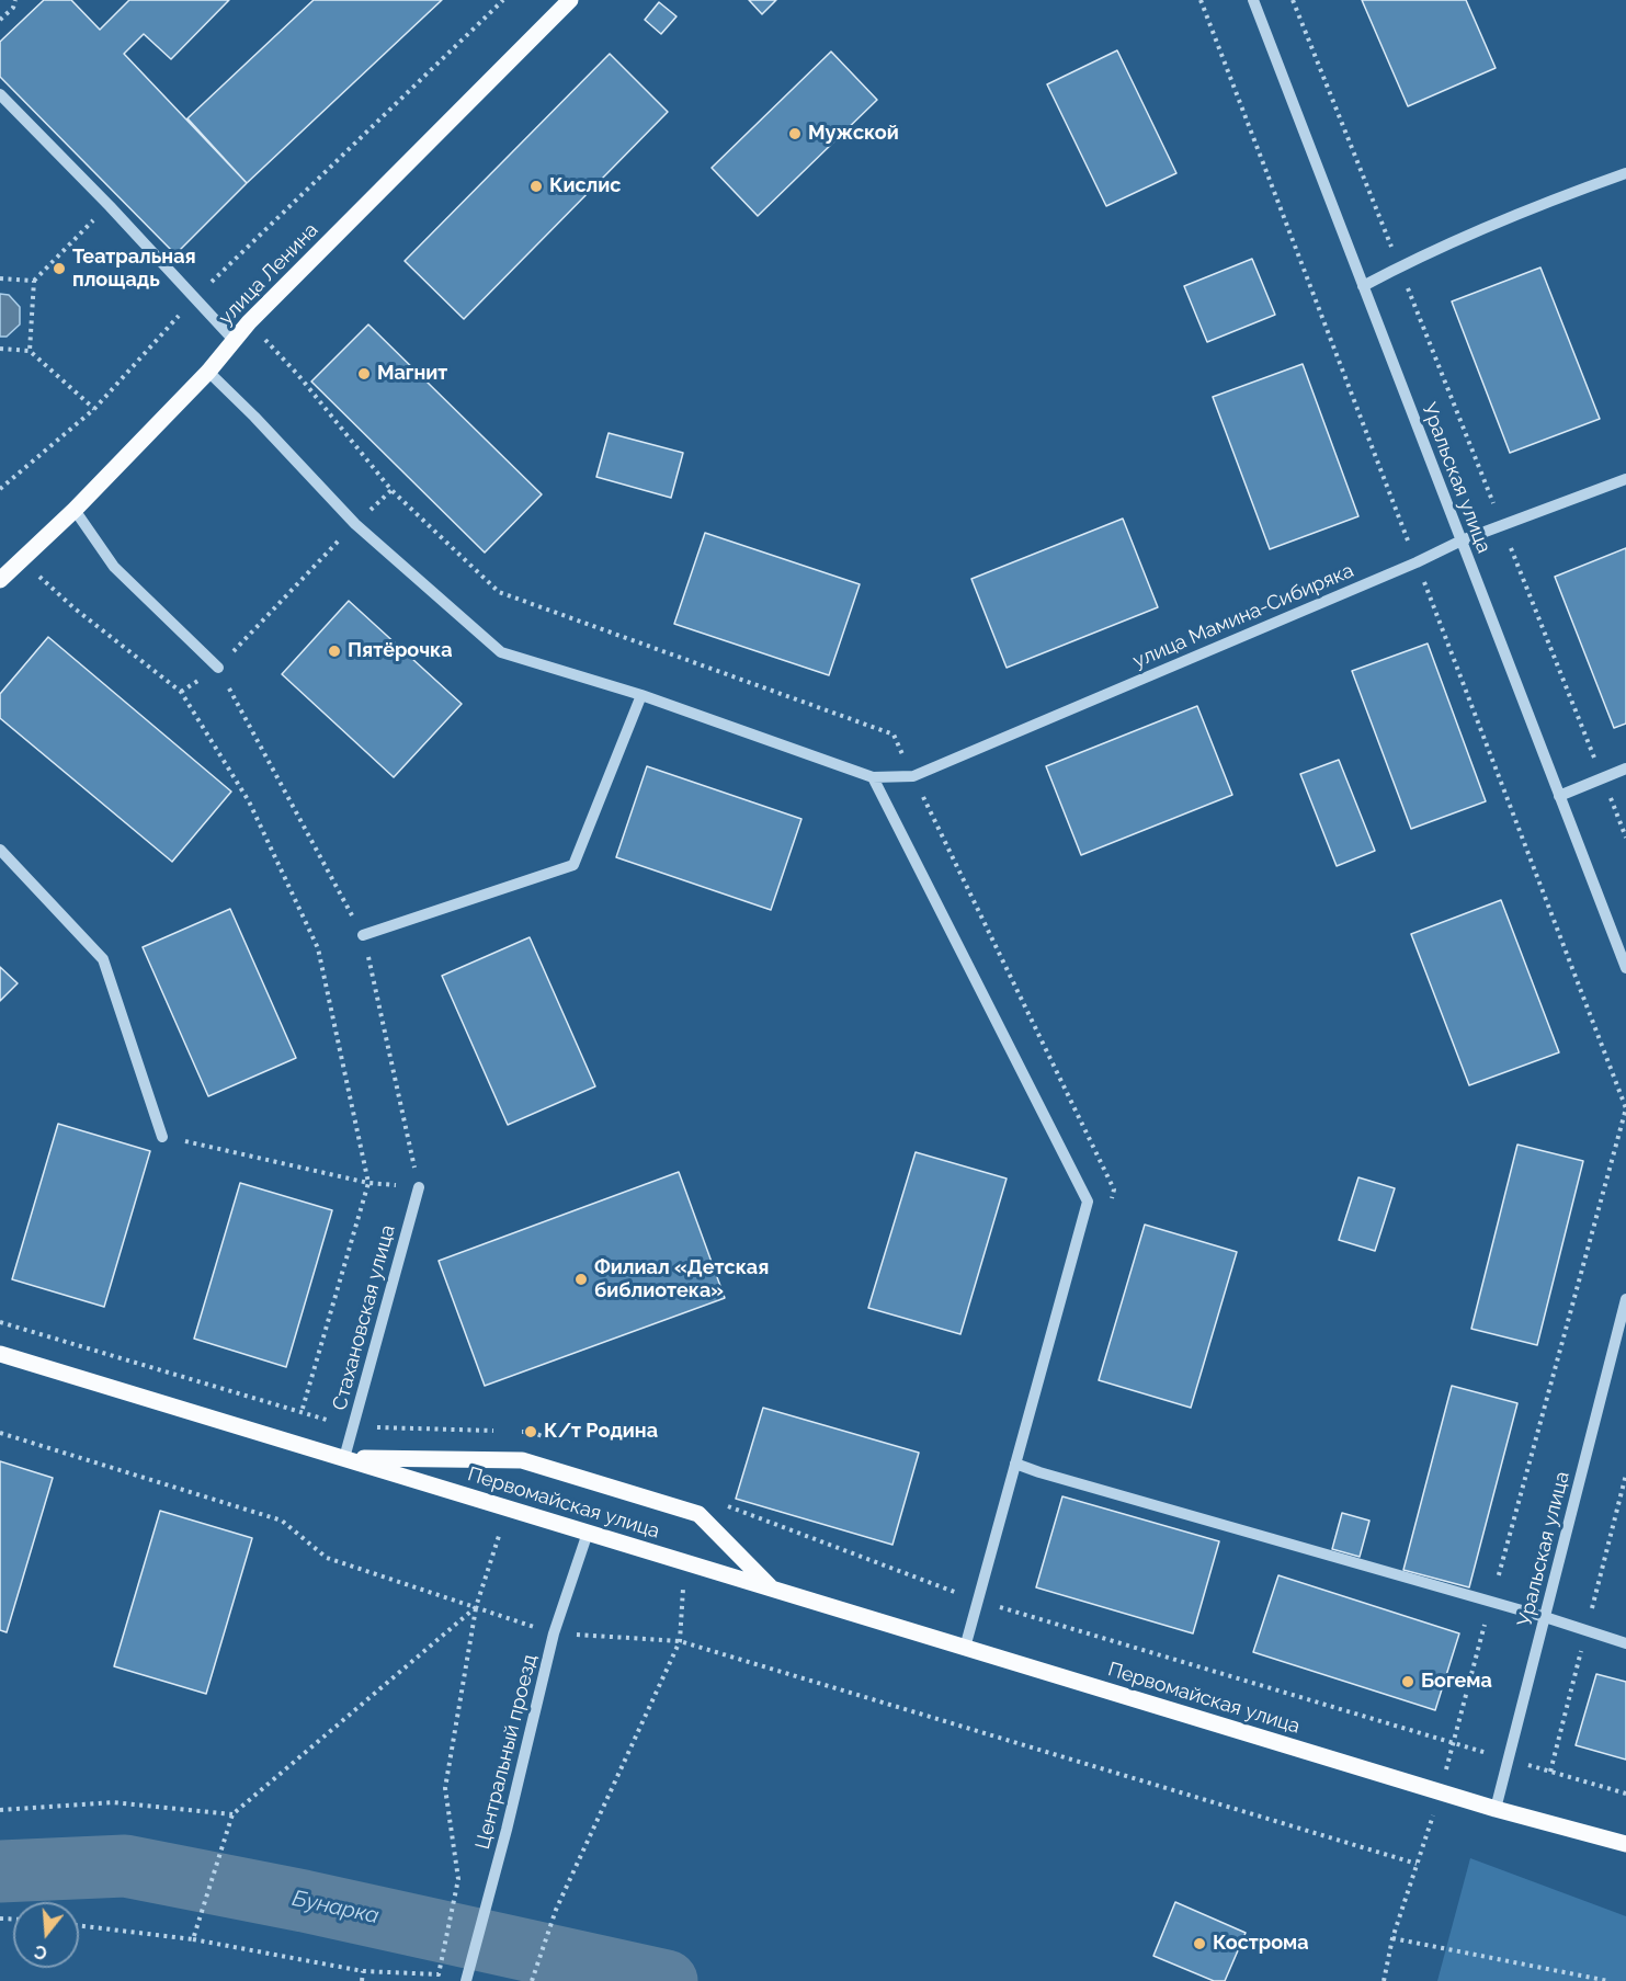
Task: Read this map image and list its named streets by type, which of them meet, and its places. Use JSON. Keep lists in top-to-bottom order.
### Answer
{
  "streets": {
    "main road": ["улица Ленина", "Первомайская улица"],
    "street": [
      "Уральская улица",
      "улица Мамина-Сибиряка",
      "Стахановская улица",
      "Центральный проезд"
    ]
  },
  "crossings": [
    ["Уральская улица", "улица Мамина-Сибиряка"],
    ["Уральская улица", "Первомайская улица"],
    ["Стахановская улица", "Первомайская улица"],
    ["Первомайская улица", "Центральный проезд"]
  ],
  "water": ["Бунарка"],
  "places": [
    "Мужской",
    "Кислис",
    "Театральная площадь",
    "Магнит",
    "Пятёрочка",
    "Филиал «Детская библиотека»",
    "К/т Родина",
    "Богема",
    "Кострома"
  ],
  "north": "bottom"
}
